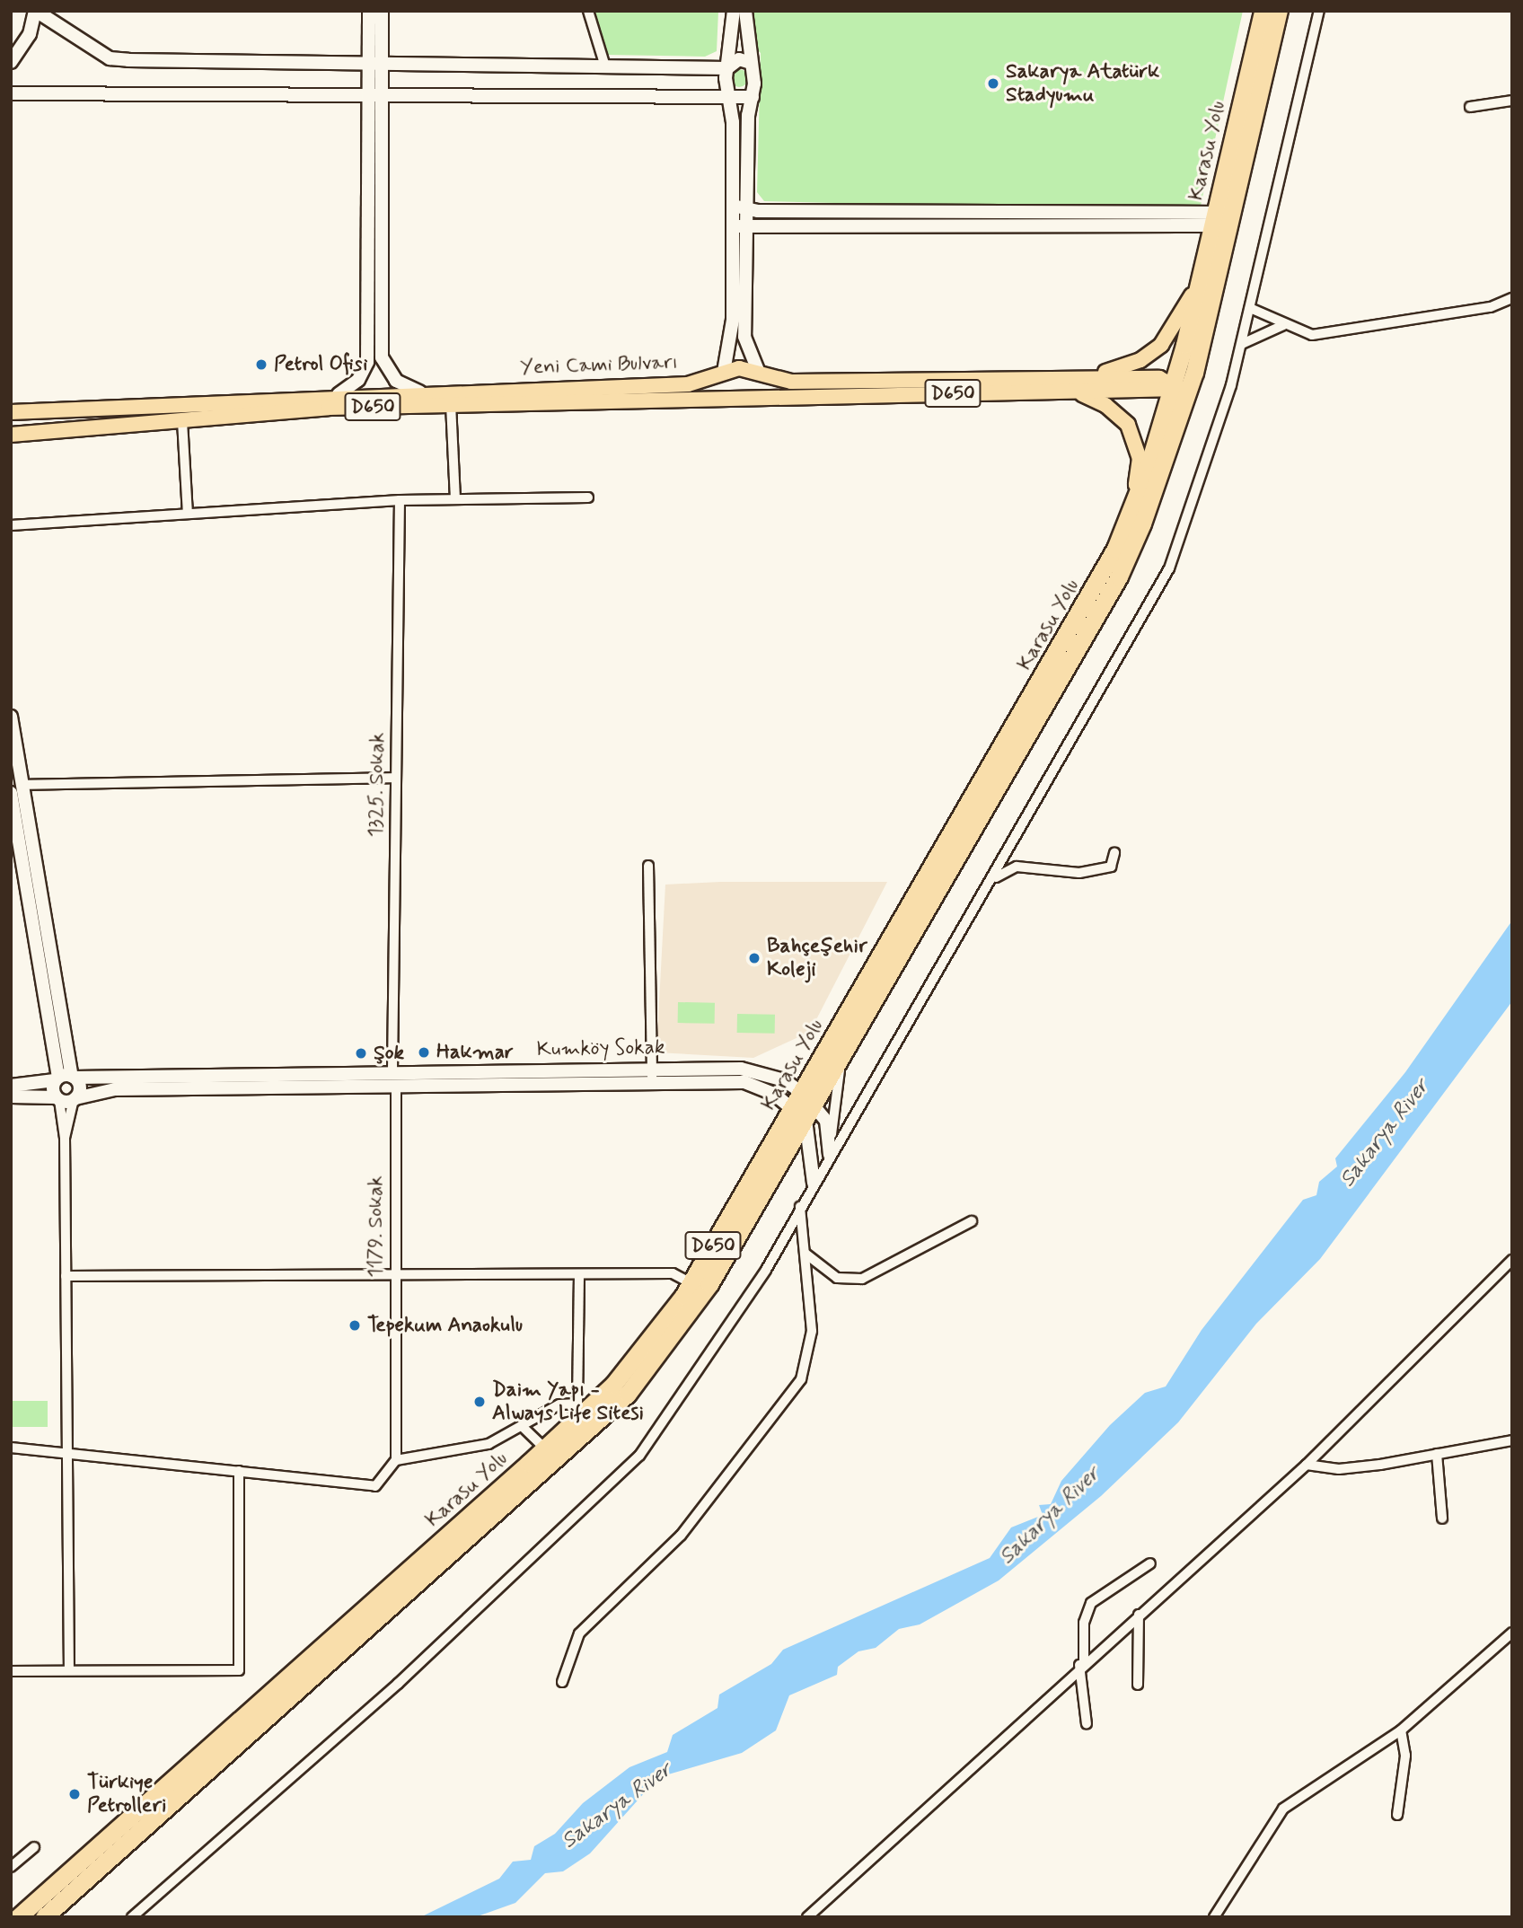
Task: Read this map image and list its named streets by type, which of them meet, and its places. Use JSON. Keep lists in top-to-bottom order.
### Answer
{
  "streets": {
    "highway": ["Karasu Yolu", "D650"],
    "main road": ["Yeni Cami Bulvarı"],
    "street": ["1325. Sokak", "Kumköy Sokak", "1179. Sokak"]
  },
  "crossings": [
    ["Karasu Yolu", "Yeni Cami Bulvarı"],
    ["Karasu Yolu", "Kumköy Sokak"],
    ["1325. Sokak", "Kumköy Sokak"],
    ["Kumköy Sokak", "1179. Sokak"]
  ],
  "water": ["Sakarya River"],
  "places": [
    "Sakarya Atatürk Stadyumu",
    "Petrol Ofisi",
    "Bahçeşehir Koleji",
    "Hakmar",
    "Şok",
    "Tepekum Anaokulu",
    "Daim Yapı - Always Life Sitesi",
    "Türkiye Petrolleri"
  ]
}
